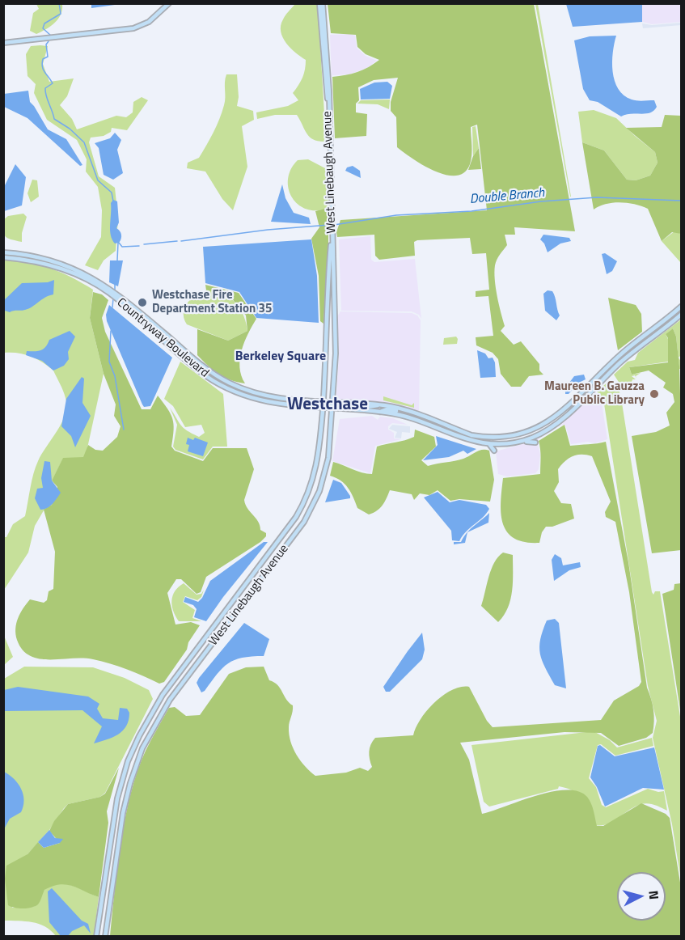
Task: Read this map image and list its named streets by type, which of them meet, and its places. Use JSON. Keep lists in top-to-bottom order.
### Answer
{
  "streets": {
    "street": ["West Linebaugh Avenue", "Countryway Boulevard"]
  },
  "crossings": [
    ["West Linebaugh Avenue", "Countryway Boulevard"]
  ],
  "districts": ["Berkeley Square", "Westchase"],
  "water": ["Double Branch"],
  "places": ["Westchase Fire Department Station 35", "Maureen B. Gauzza Public Library"],
  "north": "right"
}
